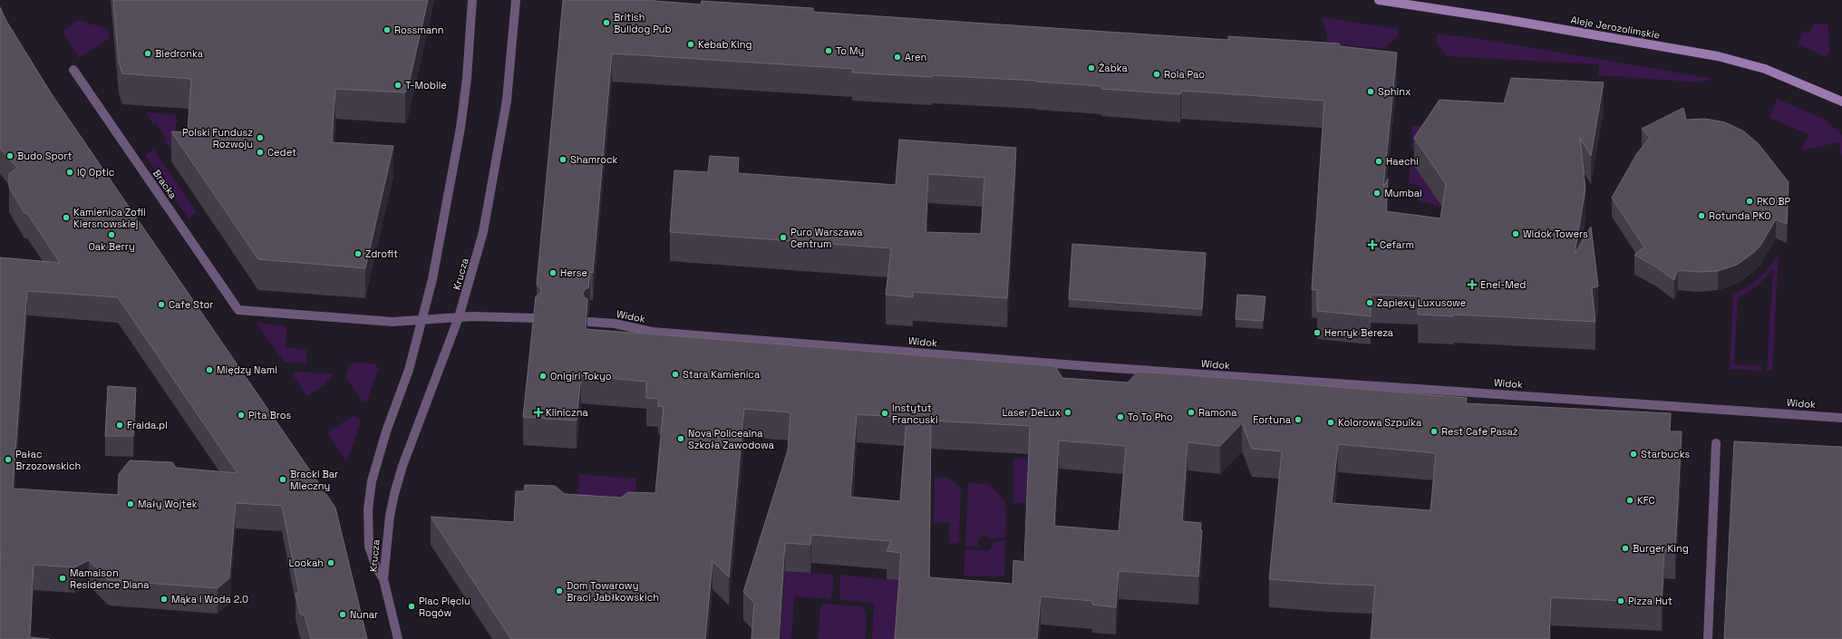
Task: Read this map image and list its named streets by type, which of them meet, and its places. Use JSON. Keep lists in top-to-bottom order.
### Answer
{
  "streets": {
    "main road": ["Aleje Jerozolimskie"],
    "street": ["Bracka", "Krucza", "Widok"]
  },
  "crossings": [
    ["Bracka", "Krucza"]
  ],
  "places": {
    "other": [
      "British Bulldog Pub",
      "Rossmann",
      "Kebab King",
      "To My",
      "Biedronka",
      "Aren",
      "Żabka",
      "Rola Pao",
      "T-Mobile",
      "Sphinx",
      "Polski Fundusz Rozwoju",
      "Cedet",
      "Budo Sport",
      "Shamrock",
      "Haechi",
      "IQ Optic",
      "Mumbai",
      "PKO BP",
      "Rotunda PKO",
      "Kamienica Zofii Kiersnowskiej",
      "Widok Towers",
      "Oak Berry",
      "Puro Warszawa Centrum",
      "Zdrofit",
      "Herse",
      "Zapiexy Luxusowe",
      "Cafe Stor",
      "Henryk Bereza",
      "Między Nami",
      "Stara Kamienica",
      "Onigiri Tokyo",
      "Laser DeLux",
      "Ramona",
      "Instytut Francuski",
      "Pita Bros",
      "To To Pho",
      "Fortuna",
      "Kolorowa Szpulka",
      "Fraida.pl",
      "Rest Cafe Pasaż",
      "Nova Policealna Szkoła Zawodowa",
      "Starbucks",
      "Pałac Brzozowskich",
      "Bracki Bar Mleczny",
      "KFC",
      "Mały Wojtek",
      "Burger King",
      "Lookah",
      "Mamaison Residence Diana",
      "Dom Towarowy Braci Jabłkowskich",
      "Mąka i Woda 2.0",
      "Pizza Hut",
      "Plac Pięciu Rogów",
      "Nunar"
    ],
    "health": ["Cefarm", "Enel-Med", "Kliniczna"]
  }
}
